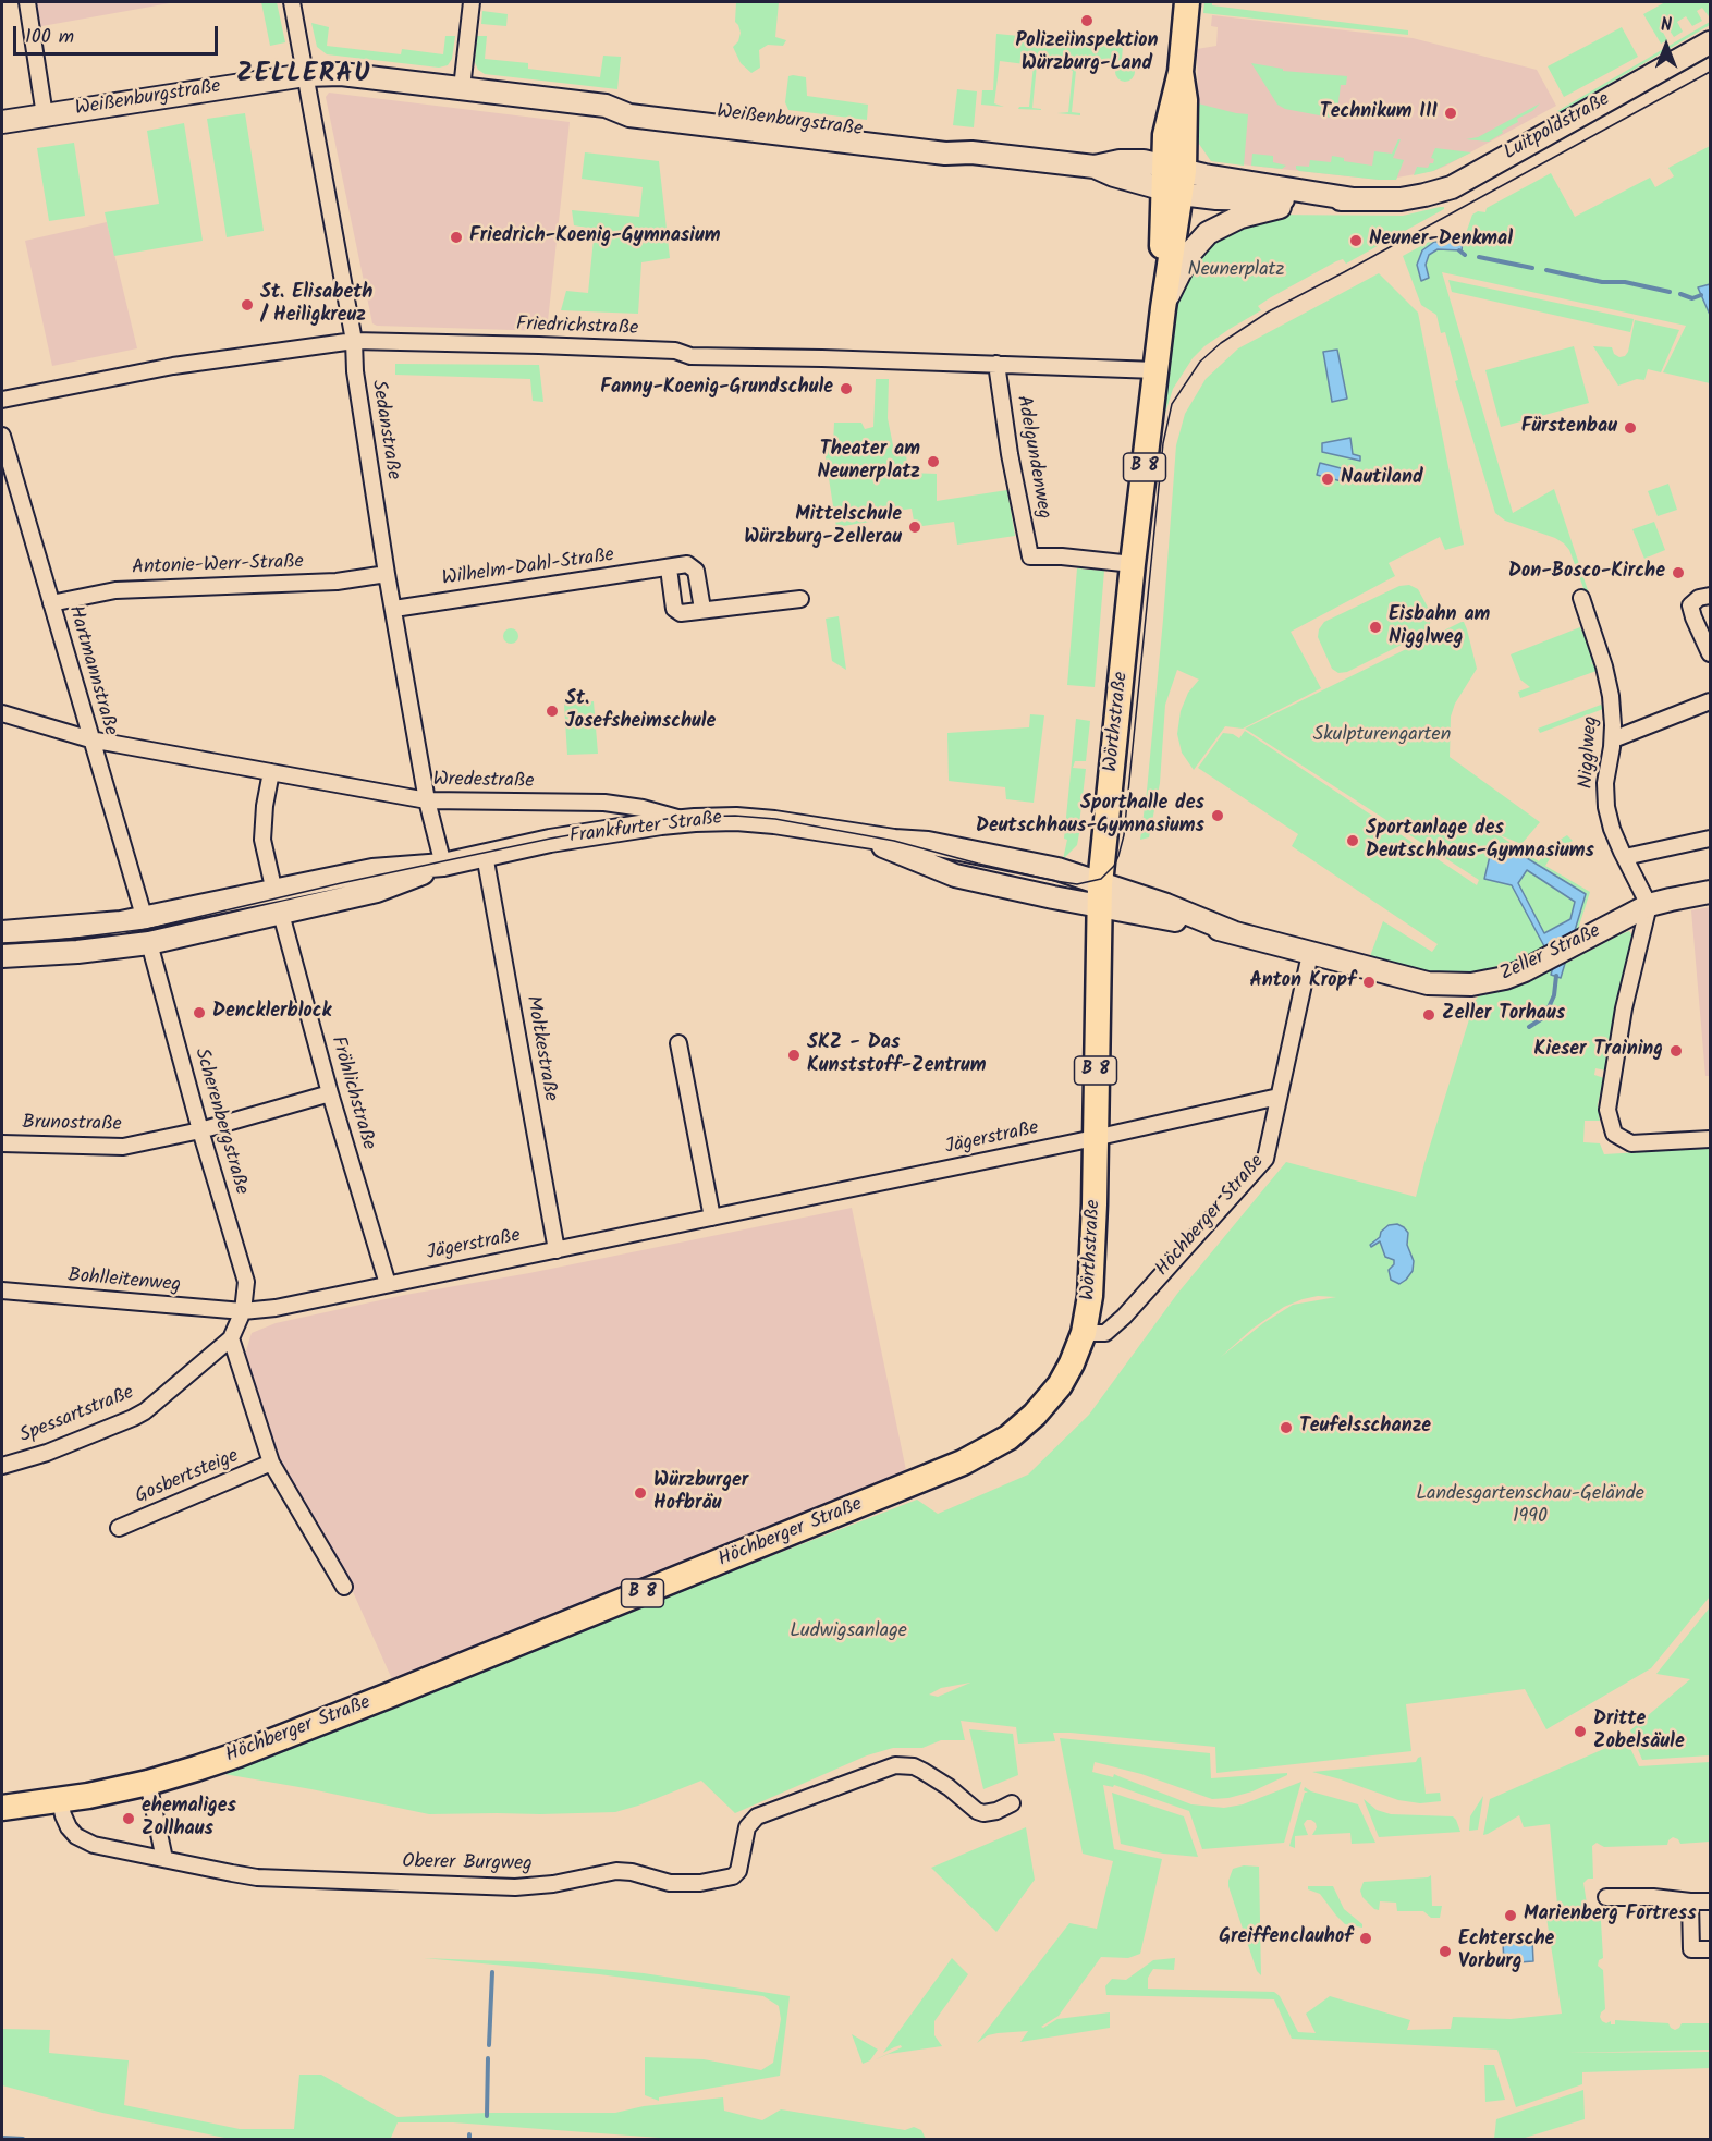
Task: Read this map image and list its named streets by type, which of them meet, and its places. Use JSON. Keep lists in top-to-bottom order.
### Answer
{
  "streets": {
    "main road": ["B 8", "Wörthstraße", "Höchberger Straße"],
    "street": [
      "Weißenburgstraße",
      "Luitpoldstraße",
      "Friedrichstraße",
      "Sedanstraße",
      "Adelgundenweg",
      "Antonie-Werr-Straße",
      "Wilhelm-Dahl-Straße",
      "Hartmannstraße",
      "Nigglweg",
      "Wredestraße",
      "Frankfurter Straße",
      "Zeller Straße",
      "Moltkestraße",
      "Fröhlichstraße",
      "Scherenbergstraße",
      "Brunostraße",
      "Jägerstraße",
      "Bohlleitenweg",
      "Spessartstraße",
      "Gosbertsteige",
      "Oberer Burgweg"
    ]
  },
  "crossings": [
    ["Weißenburgstraße", "Sedanstraße"],
    ["Weißenburgstraße", "B 8"],
    ["Weißenburgstraße", "Wörthstraße"],
    ["Luitpoldstraße", "B 8"],
    ["Friedrichstraße", "Sedanstraße"],
    ["Friedrichstraße", "Adelgundenweg"],
    ["Friedrichstraße", "Wörthstraße"],
    ["Sedanstraße", "Antonie-Werr-Straße"],
    ["Sedanstraße", "Wilhelm-Dahl-Straße"],
    ["Sedanstraße", "Wredestraße"],
    ["Sedanstraße", "Frankfurter Straße"],
    ["Adelgundenweg", "Wörthstraße"],
    ["B 8", "Wörthstraße"],
    ["Antonie-Werr-Straße", "Hartmannstraße"],
    ["Hartmannstraße", "Wredestraße"],
    ["Hartmannstraße", "Frankfurter Straße"],
    ["Wörthstraße", "Frankfurter Straße"],
    ["Wörthstraße", "Jägerstraße"],
    ["Wörthstraße", "Höchberger Straße"],
    ["Nigglweg", "Zeller Straße"],
    ["Wredestraße", "Frankfurter Straße"],
    ["Frankfurter Straße", "Zeller Straße"],
    ["Frankfurter Straße", "Moltkestraße"],
    ["Frankfurter Straße", "Fröhlichstraße"],
    ["Frankfurter Straße", "Scherenbergstraße"],
    ["Frankfurter Straße", "Höchberger Straße"],
    ["Zeller Straße", "Höchberger Straße"],
    ["Moltkestraße", "Jägerstraße"],
    ["Fröhlichstraße", "Brunostraße"],
    ["Fröhlichstraße", "Jägerstraße"],
    ["Scherenbergstraße", "Brunostraße"],
    ["Scherenbergstraße", "Jägerstraße"],
    ["Scherenbergstraße", "Bohlleitenweg"],
    ["Scherenbergstraße", "Spessartstraße"],
    ["Jägerstraße", "Höchberger Straße"],
    ["Jägerstraße", "Bohlleitenweg"],
    ["Jägerstraße", "Spessartstraße"],
    ["Höchberger Straße", "Oberer Burgweg"],
    ["Bohlleitenweg", "Spessartstraße"],
    ["Spessartstraße", "Gosbertsteige"]
  ],
  "districts": ["ZELLERAU"],
  "parks": [
    "Neunerplatz",
    "Skulpturengarten",
    "Landesgartenschau-Gelände 1990",
    "Ludwigsanlage"
  ],
  "places": [
    "Polizeiinspektion Würzburg-Land",
    "Technikum III",
    "Friedrich-Koenig-Gymnasium",
    "Neuner-Denkmal",
    "St. Elisabeth / Heiligkreuz",
    "Fanny-Koenig-Grundschule",
    "Fürstenbau",
    "Theater am Neunerplatz",
    "Nautiland",
    "Mittelschule Würzburg-Zellerau",
    "Don-Bosco-Kirche",
    "Eisbahn am Nigglweg",
    "St. Josefsheimschule",
    "Sporthalle des Deutschhaus-Gymnasiums",
    "Sportanlage des Deutschhaus-Gymnasiums",
    "Anton Kropf",
    "Dencklerblock",
    "Zeller Torhaus",
    "Kieser Training",
    "SKZ - Das Kunststoff-Zentrum",
    "Teufelsschanze",
    "Würzburger Hofbräu",
    "Dritte Zobelsäule",
    "ehemaliges Zollhaus",
    "Marienberg Fortress",
    "Greiffenclauhof",
    "Echtersche Vorburg"
  ],
  "scale_bar": "100 m",
  "north": "top"
}
